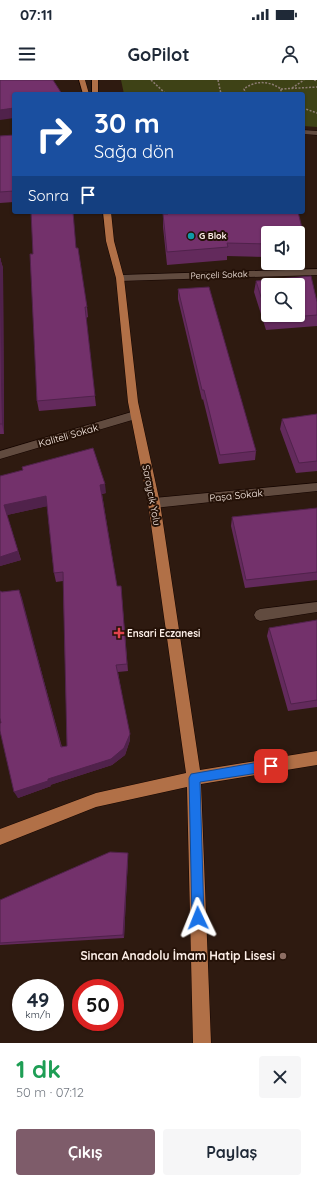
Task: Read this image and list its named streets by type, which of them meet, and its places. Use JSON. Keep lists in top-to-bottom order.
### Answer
{
  "streets": {
    "main road": ["Saraycık Yolu"],
    "street": ["Pençeli Sokak", "Kaliteli Sokak", "Paşa Sokak"]
  },
  "crossings": [
    ["Pençeli Sokak", "Saraycık Yolu"],
    ["Kaliteli Sokak", "Saraycık Yolu"],
    ["Saraycık Yolu", "Paşa Sokak"]
  ],
  "places": {
    "other": ["G Blok", "Sincan Anadolu İmam Hatip Lisesi"],
    "health": ["Ensari Eczanesi"]
  },
  "page": {
    "status": "07:11",
    "header": "GoPilot",
    "turn": ["30 m", "Sağa dön"],
    "then": "Sonra",
    "speed": "49 km/h",
    "limit": "50",
    "heading": ["1 dk", "50 m · 07:12"],
    "buttons": ["Çıkış", "Paylaş"]
  }
}
